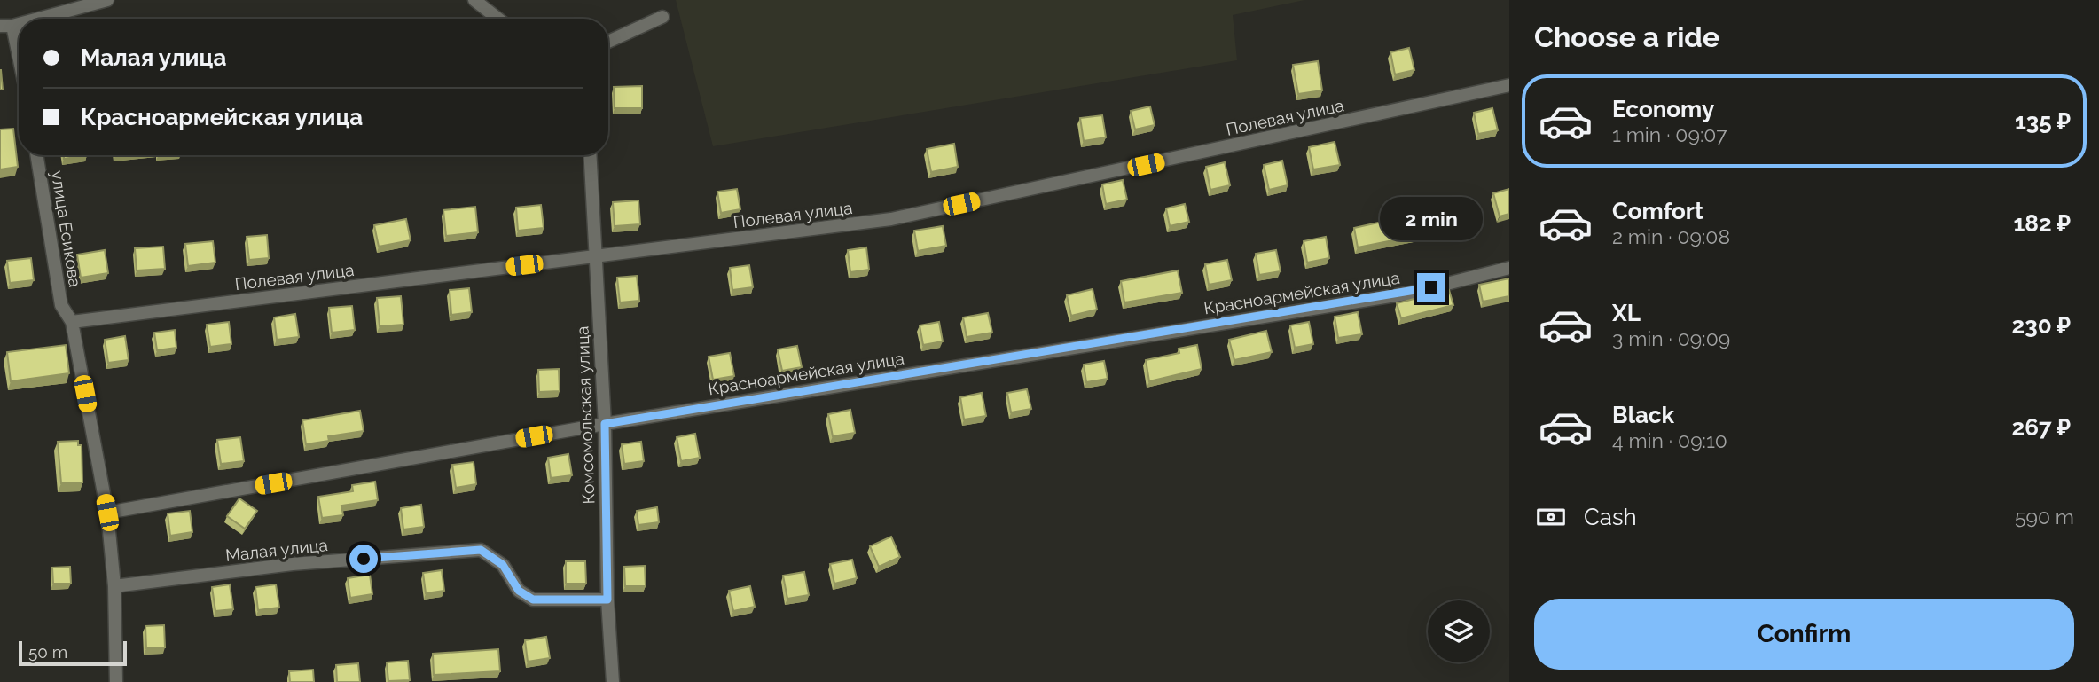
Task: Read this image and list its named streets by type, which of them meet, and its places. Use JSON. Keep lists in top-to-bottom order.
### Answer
{
  "streets": {
    "street": [
      "Полевая улица",
      "улица Есикова",
      "Красноармейская улица",
      "Комсомольская улица",
      "Малая улица"
    ]
  },
  "crossings": [
    ["Полевая улица", "улица Есикова"],
    ["Полевая улица", "Комсомольская улица"],
    ["улица Есикова", "Красноармейская улица"],
    ["улица Есикова", "Малая улица"],
    ["Красноармейская улица", "Комсомольская улица"],
    ["Комсомольская улица", "Малая улица"]
  ],
  "scale_bar": "50 m",
  "page": {
    "heading": "Choose a ride",
    "banner": ["Малая улица", "Красноармейская улица"],
    "list": [
      {
        "name": "Economy",
        "note": "1 min · 09:07",
        "value": "135 ₽"
      },
      {
        "name": "Comfort",
        "note": "2 min · 09:08",
        "value": "182 ₽"
      },
      {
        "name": "XL",
        "note": "3 min · 09:09",
        "value": "230 ₽"
      },
      {
        "name": "Black",
        "note": "4 min · 09:10",
        "value": "267 ₽"
      }
    ],
    "bubble": "2 min",
    "pay": ["Cash", "590 m"],
    "buttons": "Confirm",
    "scale": "50 m"
  }
}
